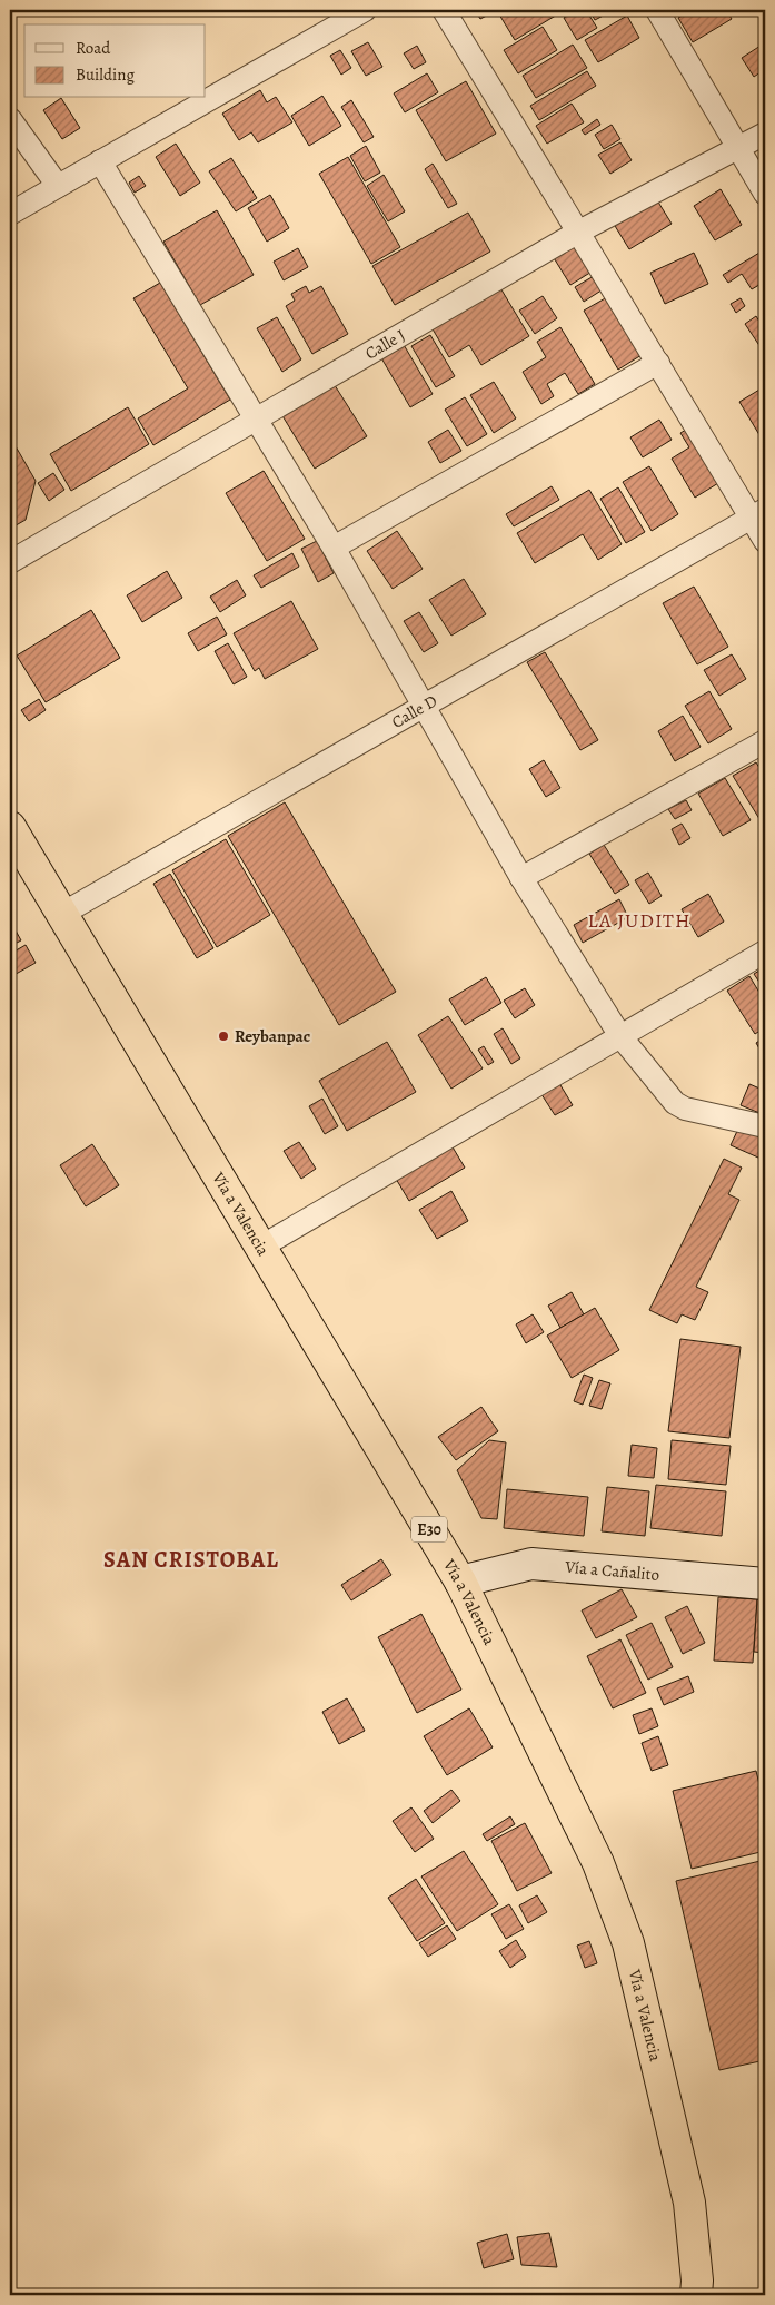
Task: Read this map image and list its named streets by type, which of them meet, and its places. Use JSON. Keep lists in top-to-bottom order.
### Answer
{
  "streets": {
    "highway": ["Vía a Valencia", "E30"],
    "main road": ["Vía a Cañalito"],
    "street": ["Calle J", "Calle D"]
  },
  "crossings": [
    ["Calle D", "Vía a Valencia"],
    ["Vía a Valencia", "Vía a Cañalito"]
  ],
  "districts": ["LA JUDITH", "SAN CRISTOBAL"],
  "places": ["Reybanpac"],
  "legend": ["Road", "Building"]
}
